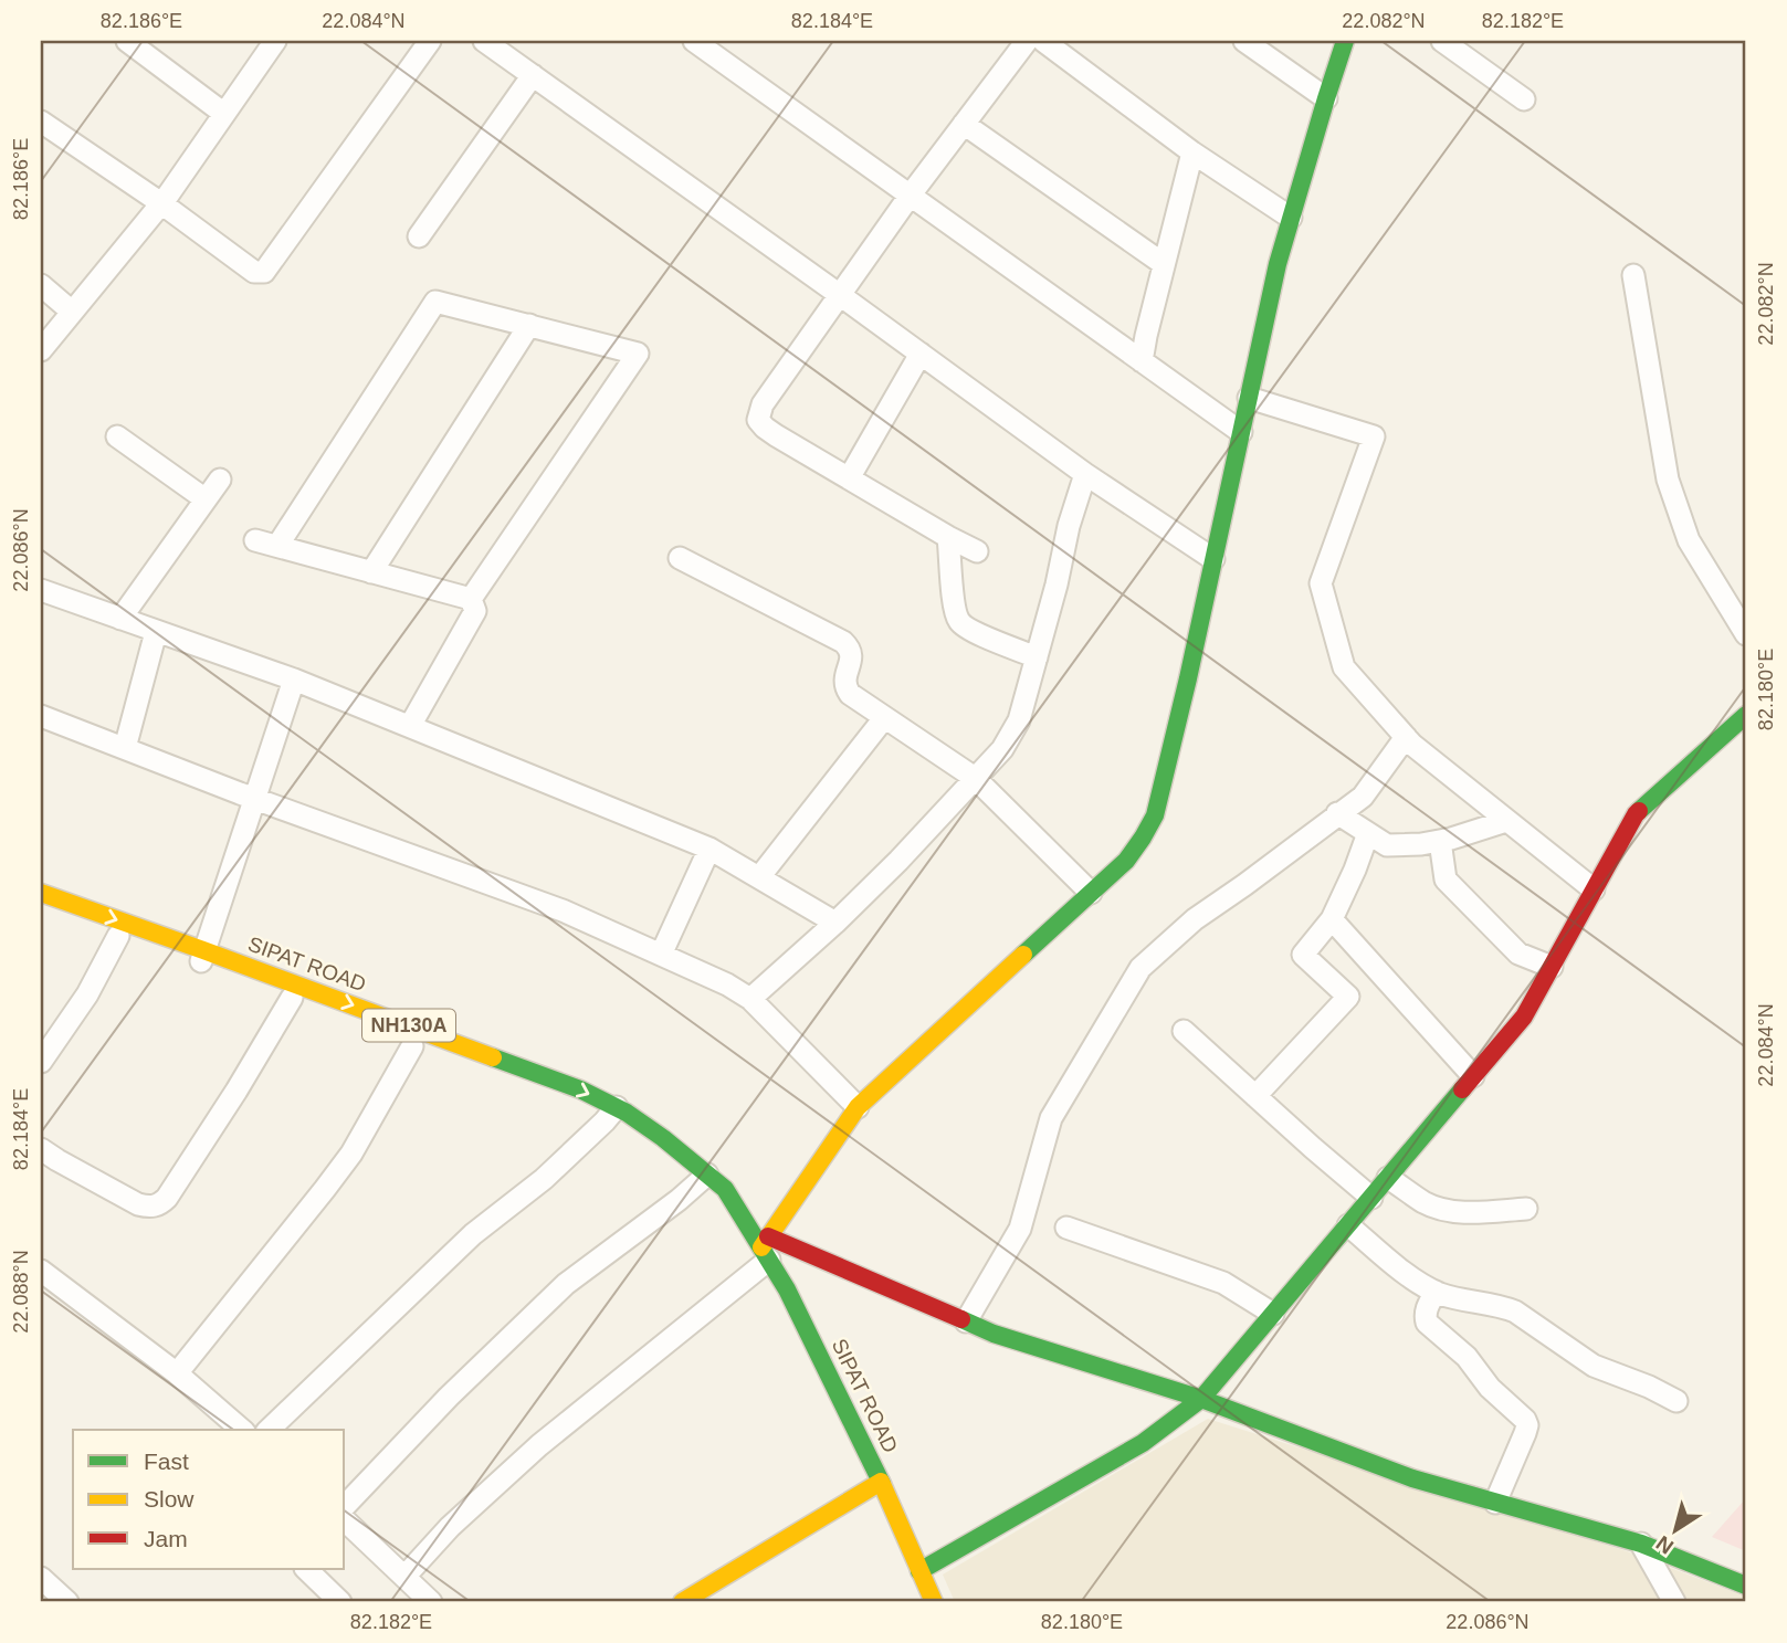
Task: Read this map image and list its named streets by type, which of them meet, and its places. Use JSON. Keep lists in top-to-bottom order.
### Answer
{
  "streets": {
    "main road": ["SIPAT ROAD", "NH130A"]
  },
  "legend": ["Fast", "Slow", "Jam"],
  "north": "bottom left",
  "coordinates": [
    "82.186°E",
    "22.084°N",
    "82.184°E",
    "22.082°N",
    "82.182°E",
    "22.086°N",
    "82.180°E",
    "22.088°N"
  ]
}
